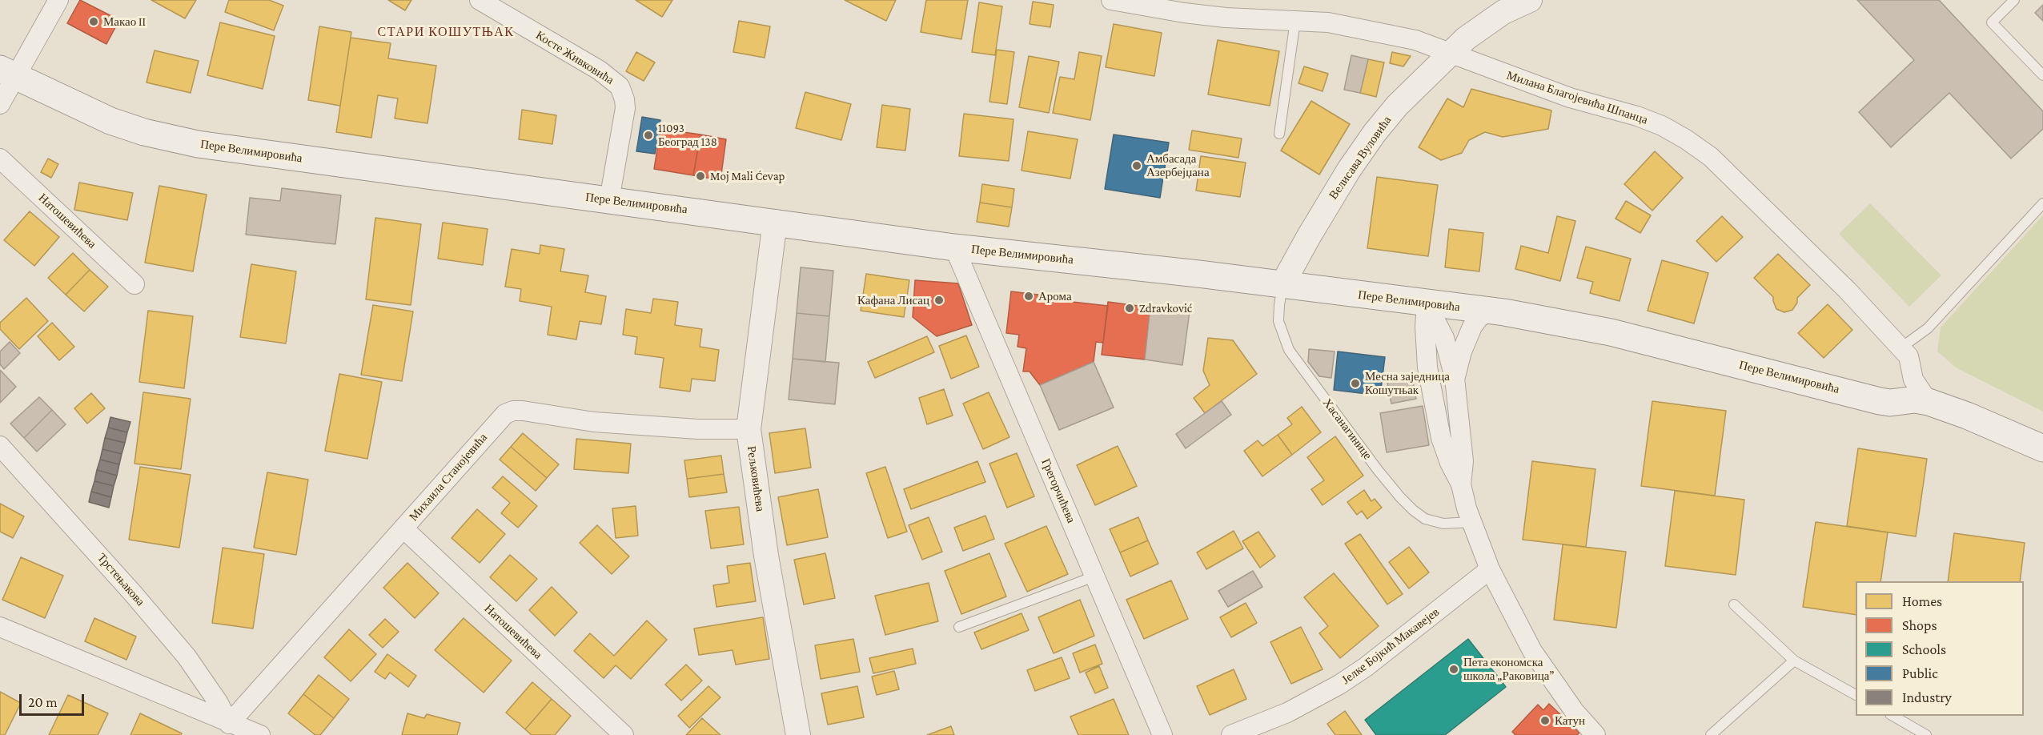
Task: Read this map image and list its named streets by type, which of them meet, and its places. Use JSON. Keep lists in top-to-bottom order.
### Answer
{
  "streets": {
    "main road": ["Пере Велимировића"],
    "street": [
      "Косте Живковића",
      "Милана Благојевића Шпанца",
      "Велисава Вуловића",
      "Натошевићева",
      "Михаила Станојевића",
      "Рељковићева",
      "Грегорчићева",
      "Трстењакова",
      "Јелке Бојкић Макавејев"
    ],
    "lane": ["Хасанагинице"]
  },
  "crossings": [
    ["Косте Живковића", "Пере Велимировића"],
    ["Милана Благојевића Шпанца", "Пере Велимировића"],
    ["Милана Благојевића Шпанца", "Велисава Вуловића"],
    ["Пере Велимировића", "Велисава Вуловића"],
    ["Пере Велимировића", "Хасанагинице"],
    ["Пере Велимировића", "Рељковићева"],
    ["Пере Велимировића", "Грегорчићева"],
    ["Велисава Вуловића", "Хасанагинице"],
    ["Натошевићева", "Михаила Станојевића"],
    ["Михаила Станојевића", "Рељковићева"],
    ["Михаила Станојевића", "Трстењакова"]
  ],
  "districts": ["СТАРИ КОШУТЊАК"],
  "places": [
    "Макао II",
    "11093 Београд 138",
    "Амбасада Азербејџана",
    "Moj Mali Ćevap",
    "Арома",
    "Кафана Лисац",
    "Zdravković",
    "Месна заједница Кошутњак",
    "Пета економска школа „Раковица”",
    "Катун"
  ],
  "legend": [
    "Homes",
    "Shops",
    "Schools",
    "Public",
    "Industry"
  ],
  "scale_bar": "20 m"
}
